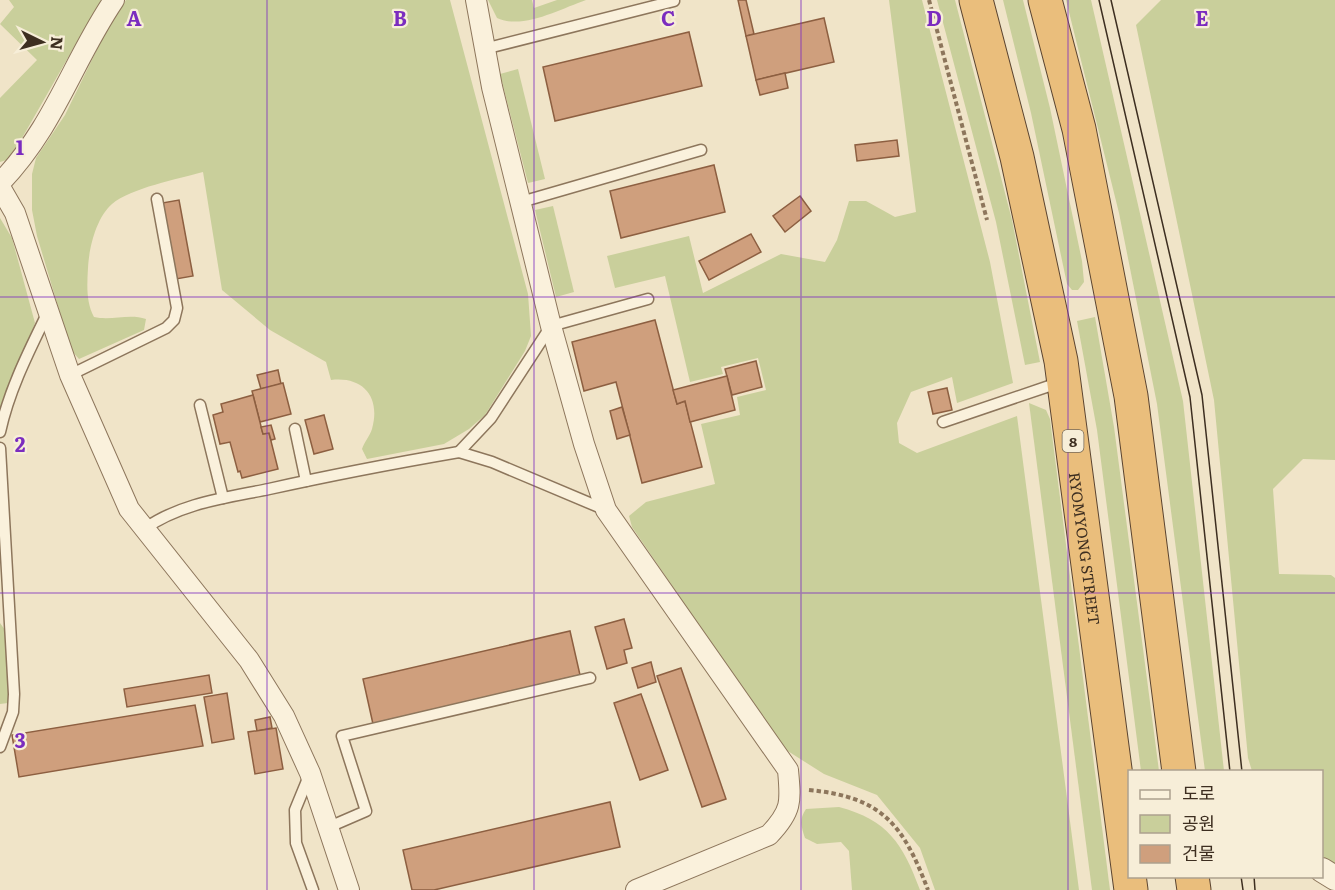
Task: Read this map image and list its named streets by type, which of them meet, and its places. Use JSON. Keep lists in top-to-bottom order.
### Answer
{
  "streets": {
    "highway": ["8", "RYOMYONG STREET"]
  },
  "legend": ["도로", "공원", "건물"],
  "north": "right",
  "grid": {
    "columns": [
      "A",
      "B",
      "C",
      "D",
      "E"
    ],
    "rows": ["1", "2", "3"]
  }
}
